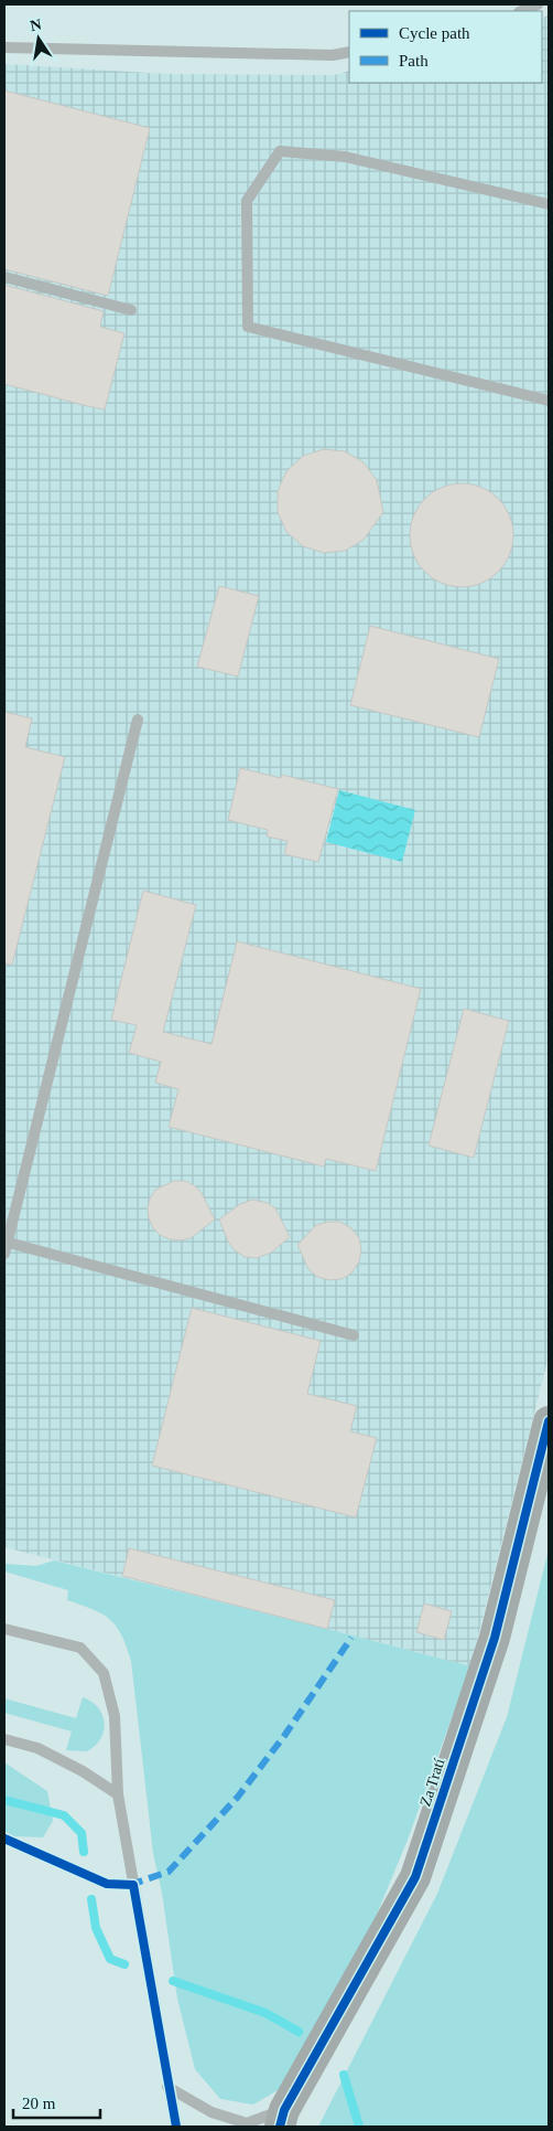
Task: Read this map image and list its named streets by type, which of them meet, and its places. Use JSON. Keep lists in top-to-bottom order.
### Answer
{
  "streets": {
    "street": ["Za Tratí"]
  },
  "legend": ["Cycle path", "Path"],
  "scale_bar": "20 m",
  "north": "top"
}
